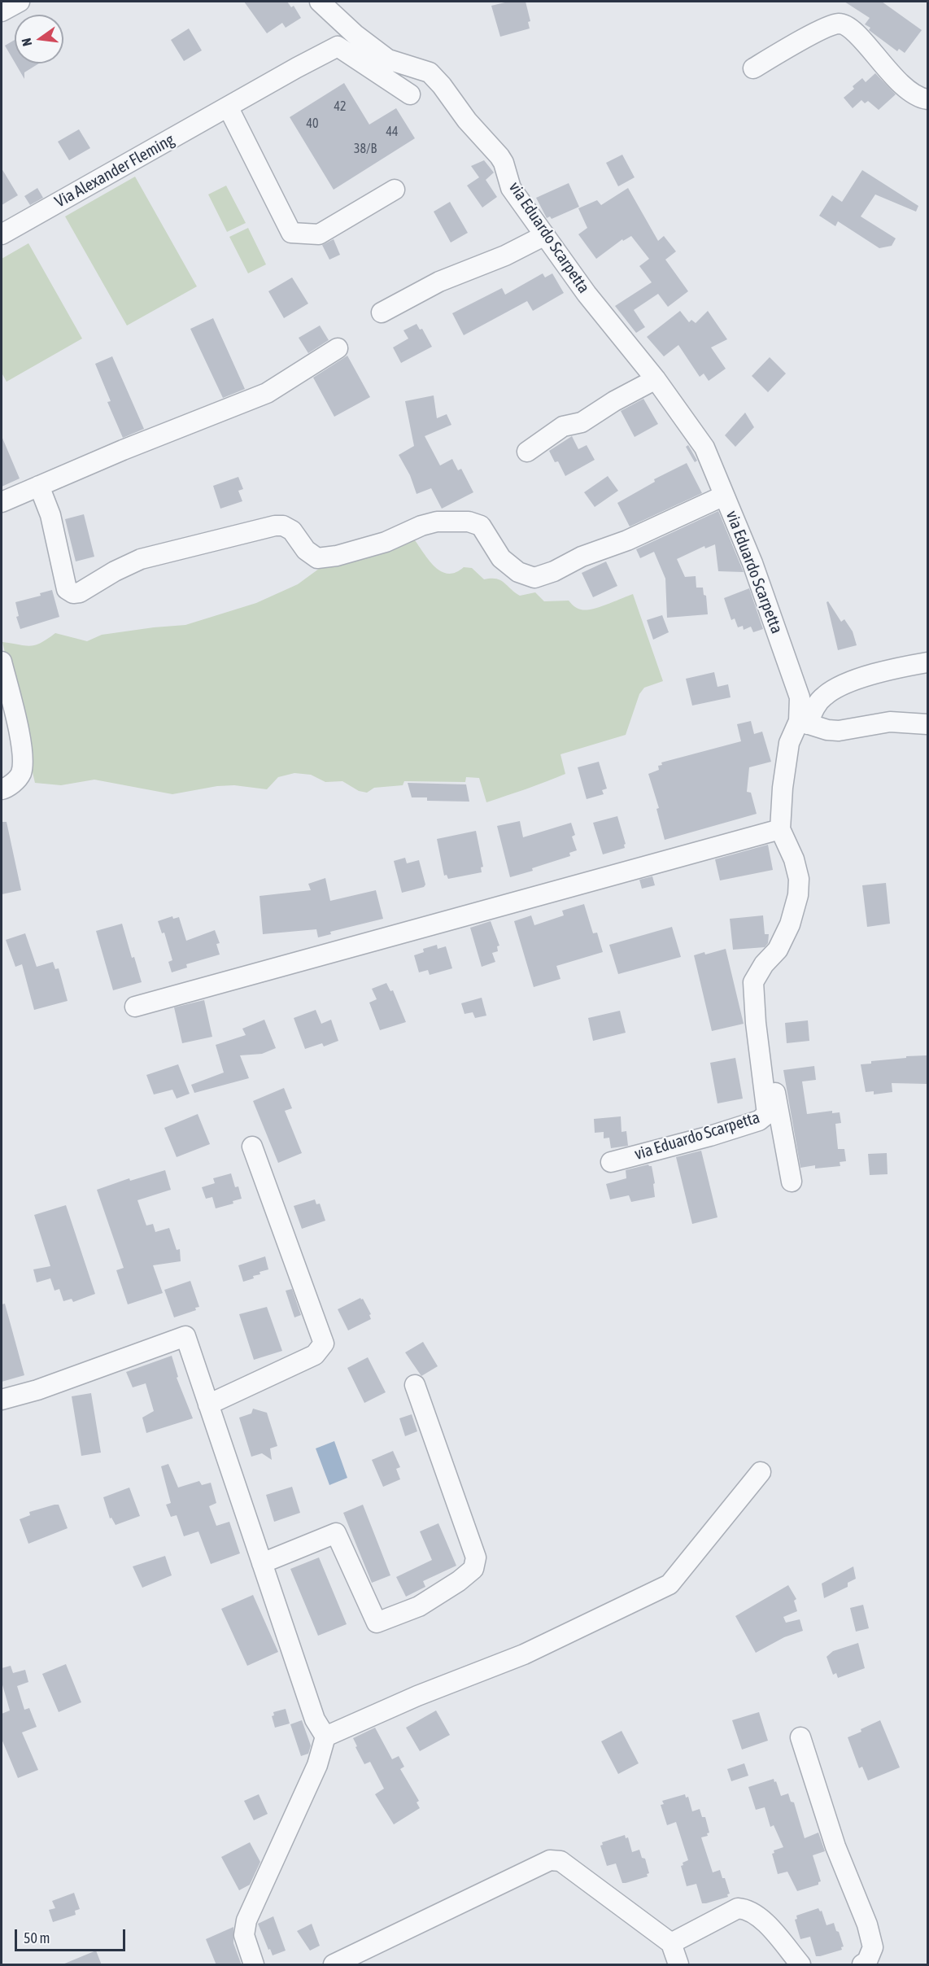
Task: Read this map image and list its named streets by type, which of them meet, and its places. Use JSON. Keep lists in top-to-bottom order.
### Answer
{
  "streets": {
    "street": ["Via Alexander Fleming", "via Eduardo Scarpetta"]
  },
  "house_numbers": [
    "42",
    "40",
    "44",
    "38/B"
  ],
  "scale_bar": "50 m",
  "north": "left"
}
